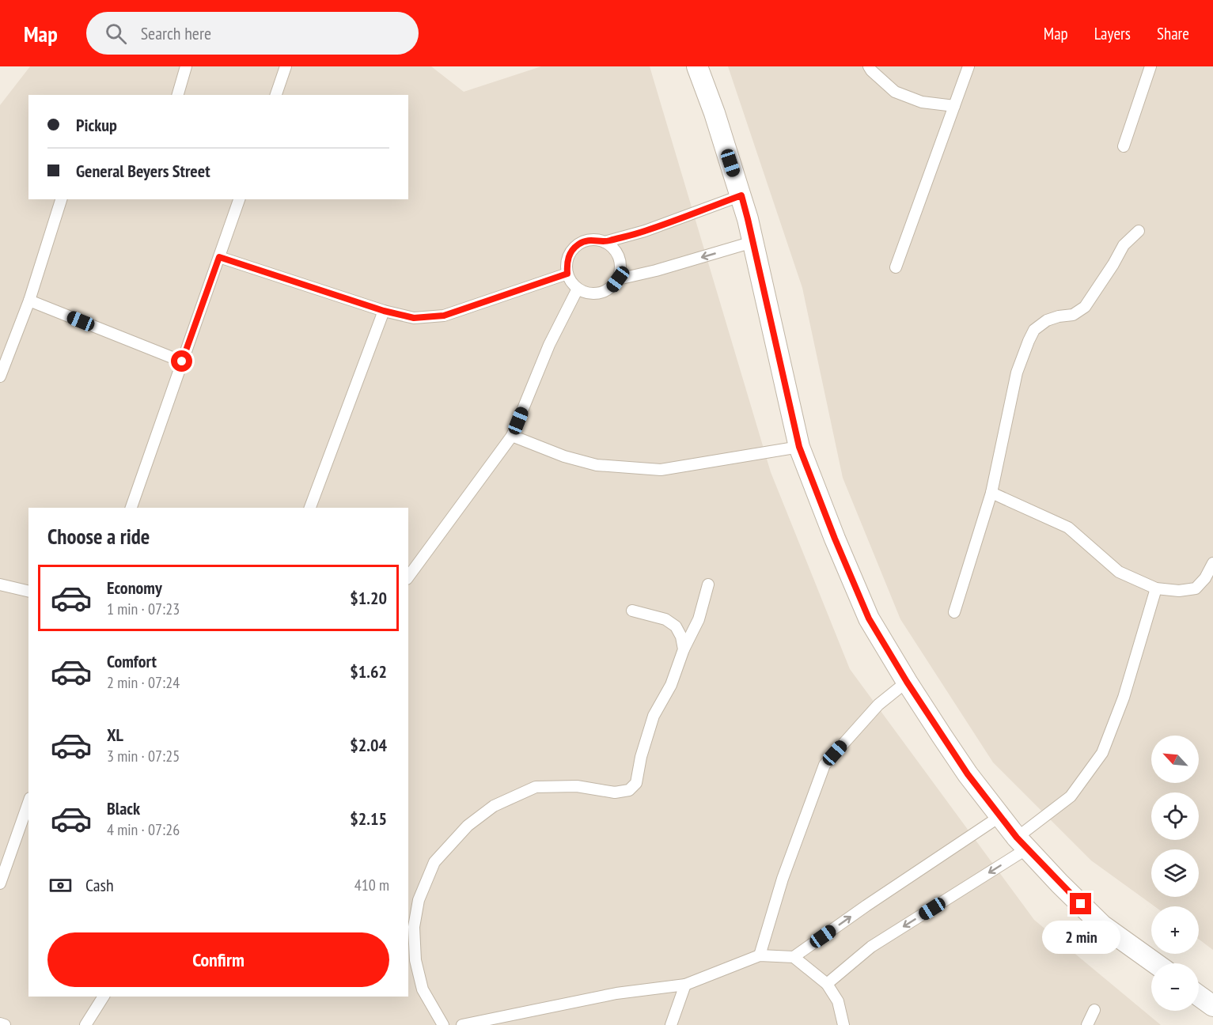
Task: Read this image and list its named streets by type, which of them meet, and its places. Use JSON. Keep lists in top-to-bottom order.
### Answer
{
  "north": "top left",
  "page": {
    "header": "Map",
    "search": "Search here",
    "nav": ["Map", "Layers", "Share"],
    "banner": ["Pickup", "General Beyers Street"],
    "heading": "Choose a ride",
    "list": [
      {
        "name": "Economy",
        "note": "1 min · 07:23",
        "value": "$1.20"
      },
      {
        "name": "Comfort",
        "note": "2 min · 07:24",
        "value": "$1.62"
      },
      {
        "name": "XL",
        "note": "3 min · 07:25",
        "value": "$2.04"
      },
      {
        "name": "Black",
        "note": "4 min · 07:26",
        "value": "$2.15"
      }
    ],
    "map_buttons": ["+", "−"],
    "pay": ["Cash", "410 m"],
    "bubble": "2 min",
    "buttons": "Confirm"
  }
}
